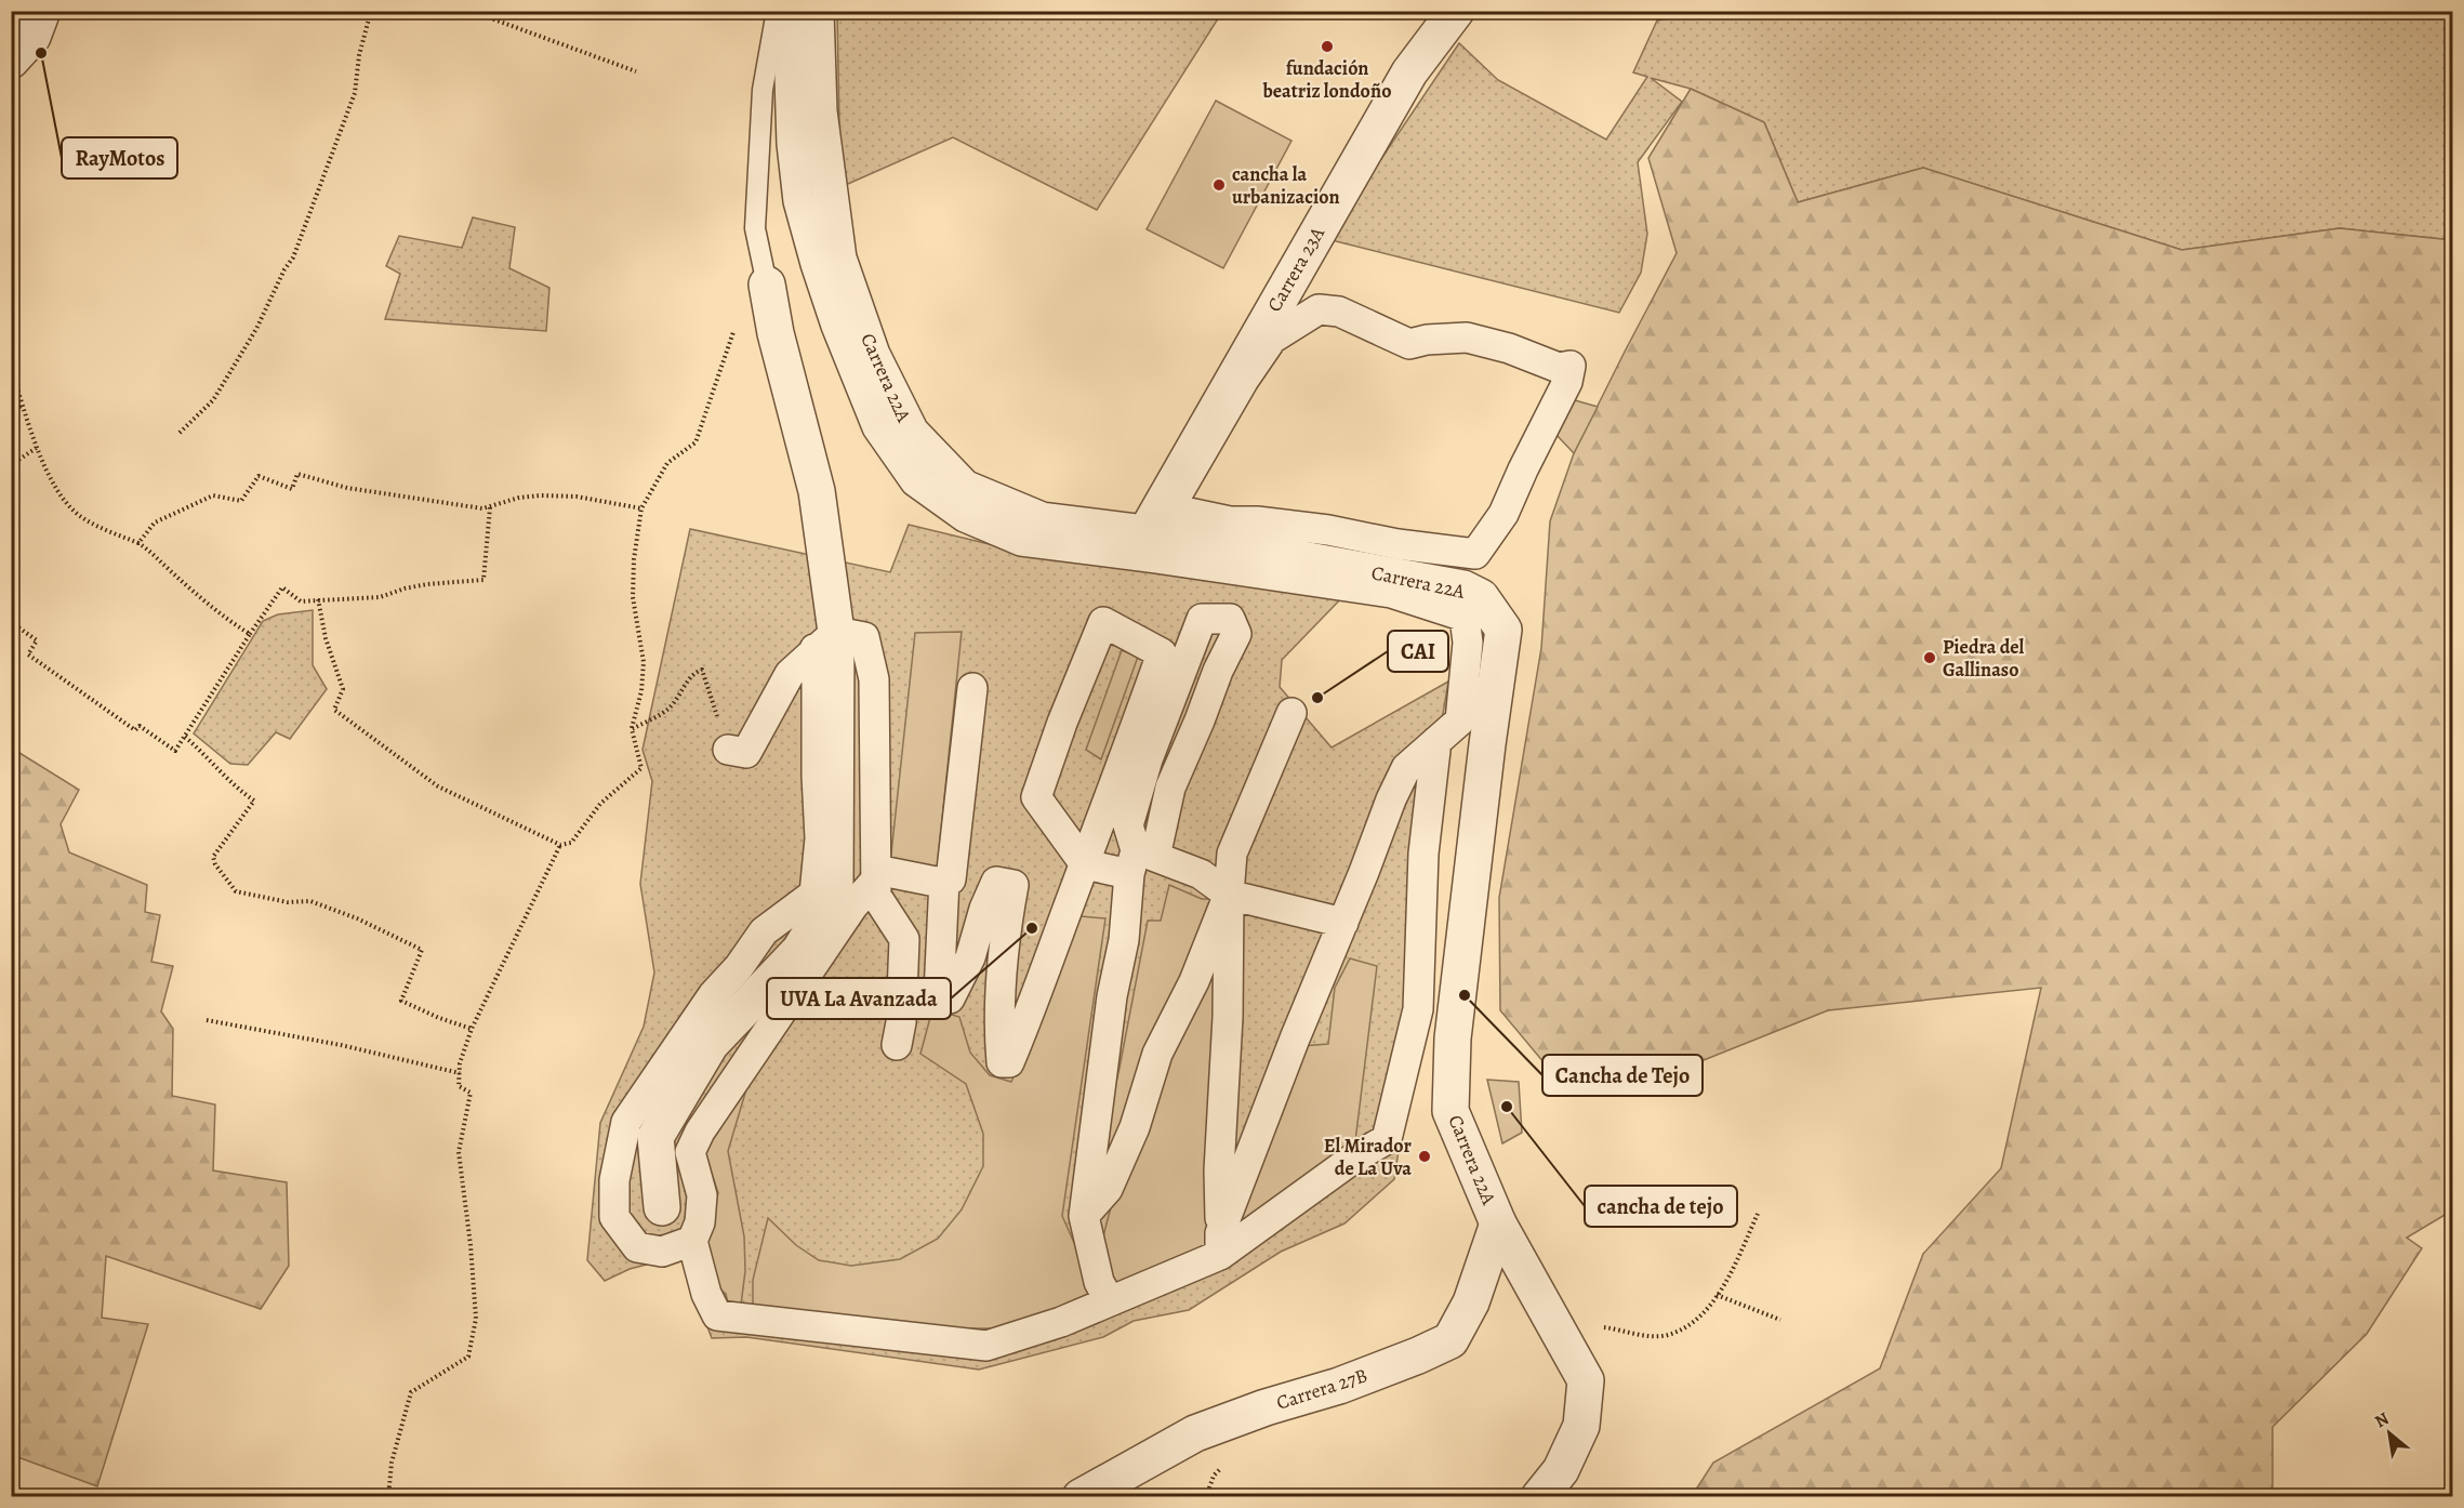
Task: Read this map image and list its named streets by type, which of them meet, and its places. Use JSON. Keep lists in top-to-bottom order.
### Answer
{
  "streets": {
    "street": ["Carrera 23A", "Carrera 22A", "Carrera 27B"]
  },
  "crossings": [
    ["Carrera 23A", "Carrera 22A"],
    ["Carrera 22A", "Carrera 27B"]
  ],
  "places": [
    "fundación beatriz londoño",
    "RayMotos",
    "cancha la urbanizacion",
    "Piedra del Gallinaso",
    "CAI",
    "UVA La Avanzada",
    "Cancha de Tejo",
    "cancha de tejo",
    "El Mirador de La Uva"
  ],
  "north": "top left"
}
